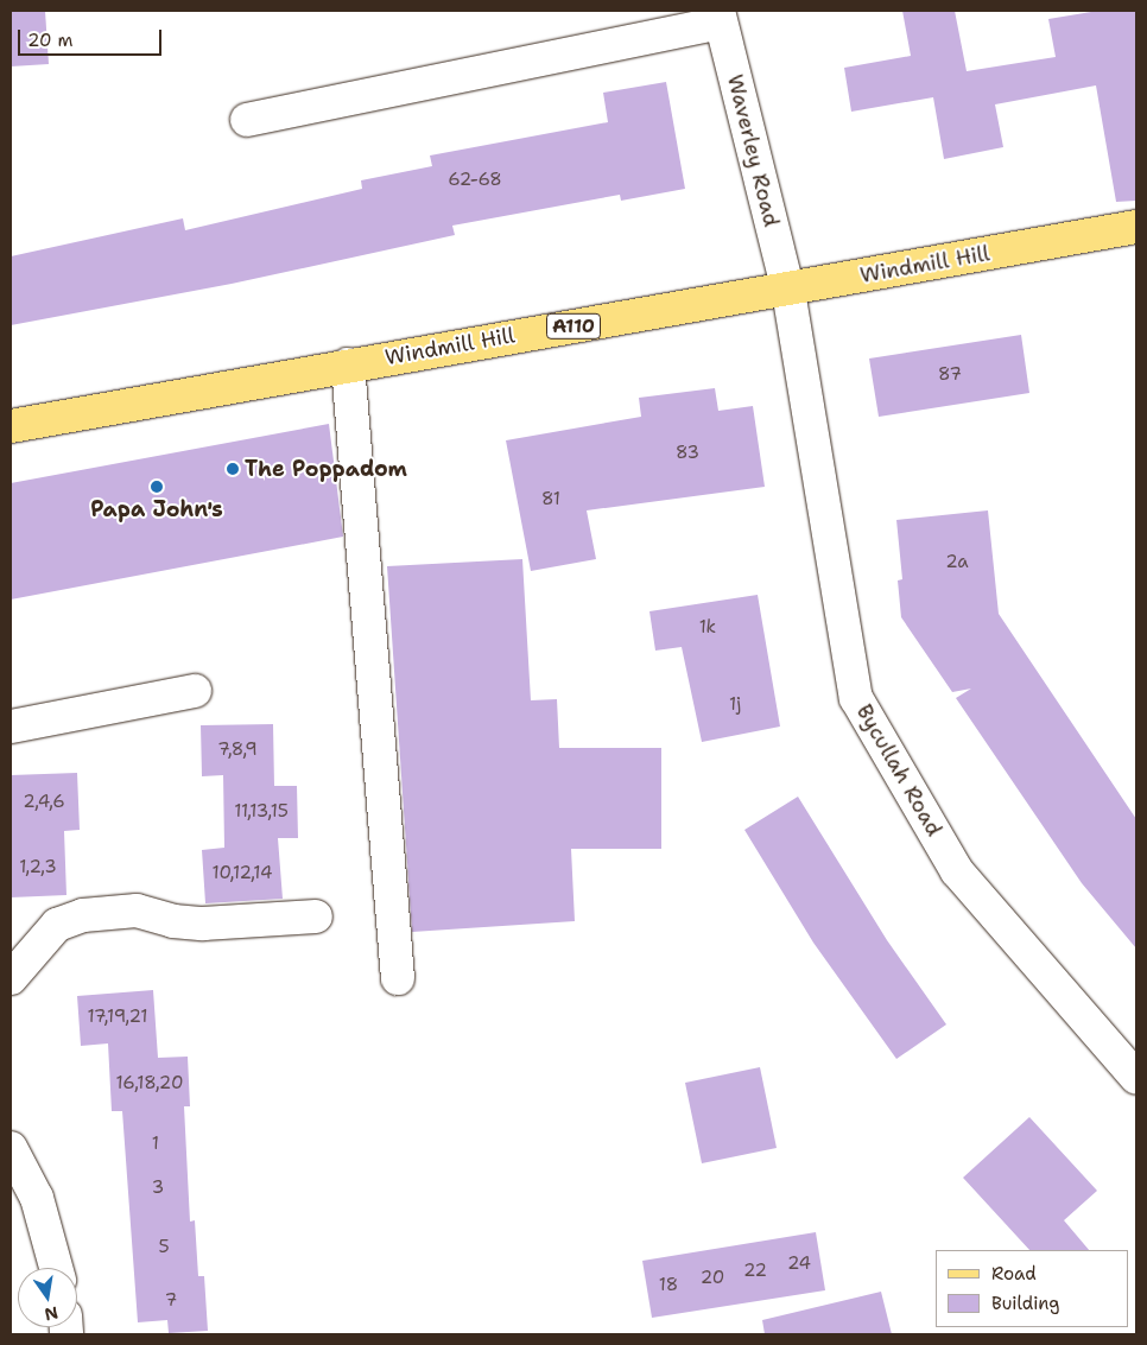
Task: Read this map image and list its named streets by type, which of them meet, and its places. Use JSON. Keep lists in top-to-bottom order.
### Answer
{
  "streets": {
    "main road": ["Windmill Hill", "A110"],
    "street": ["Waverley Road", "Bycullah Road"]
  },
  "crossings": [
    ["Waverley Road", "Windmill Hill"],
    ["Waverley Road", "Bycullah Road"],
    ["Windmill Hill", "Bycullah Road"]
  ],
  "places": ["The Poppadom", "Papa John's"],
  "house_numbers": [
    "62-68",
    "87",
    "83",
    "81",
    "2a",
    "1k",
    "1j",
    "7,8,9",
    "2,4,6",
    "11,13,15",
    "1,2,3",
    "10,12,14",
    "17,19,21",
    "16,18,20",
    "1",
    "3",
    "5",
    "24",
    "22",
    "20",
    "18",
    "7"
  ],
  "legend": ["Road", "Building"],
  "scale_bar": "20 m",
  "north": "bottom"
}
